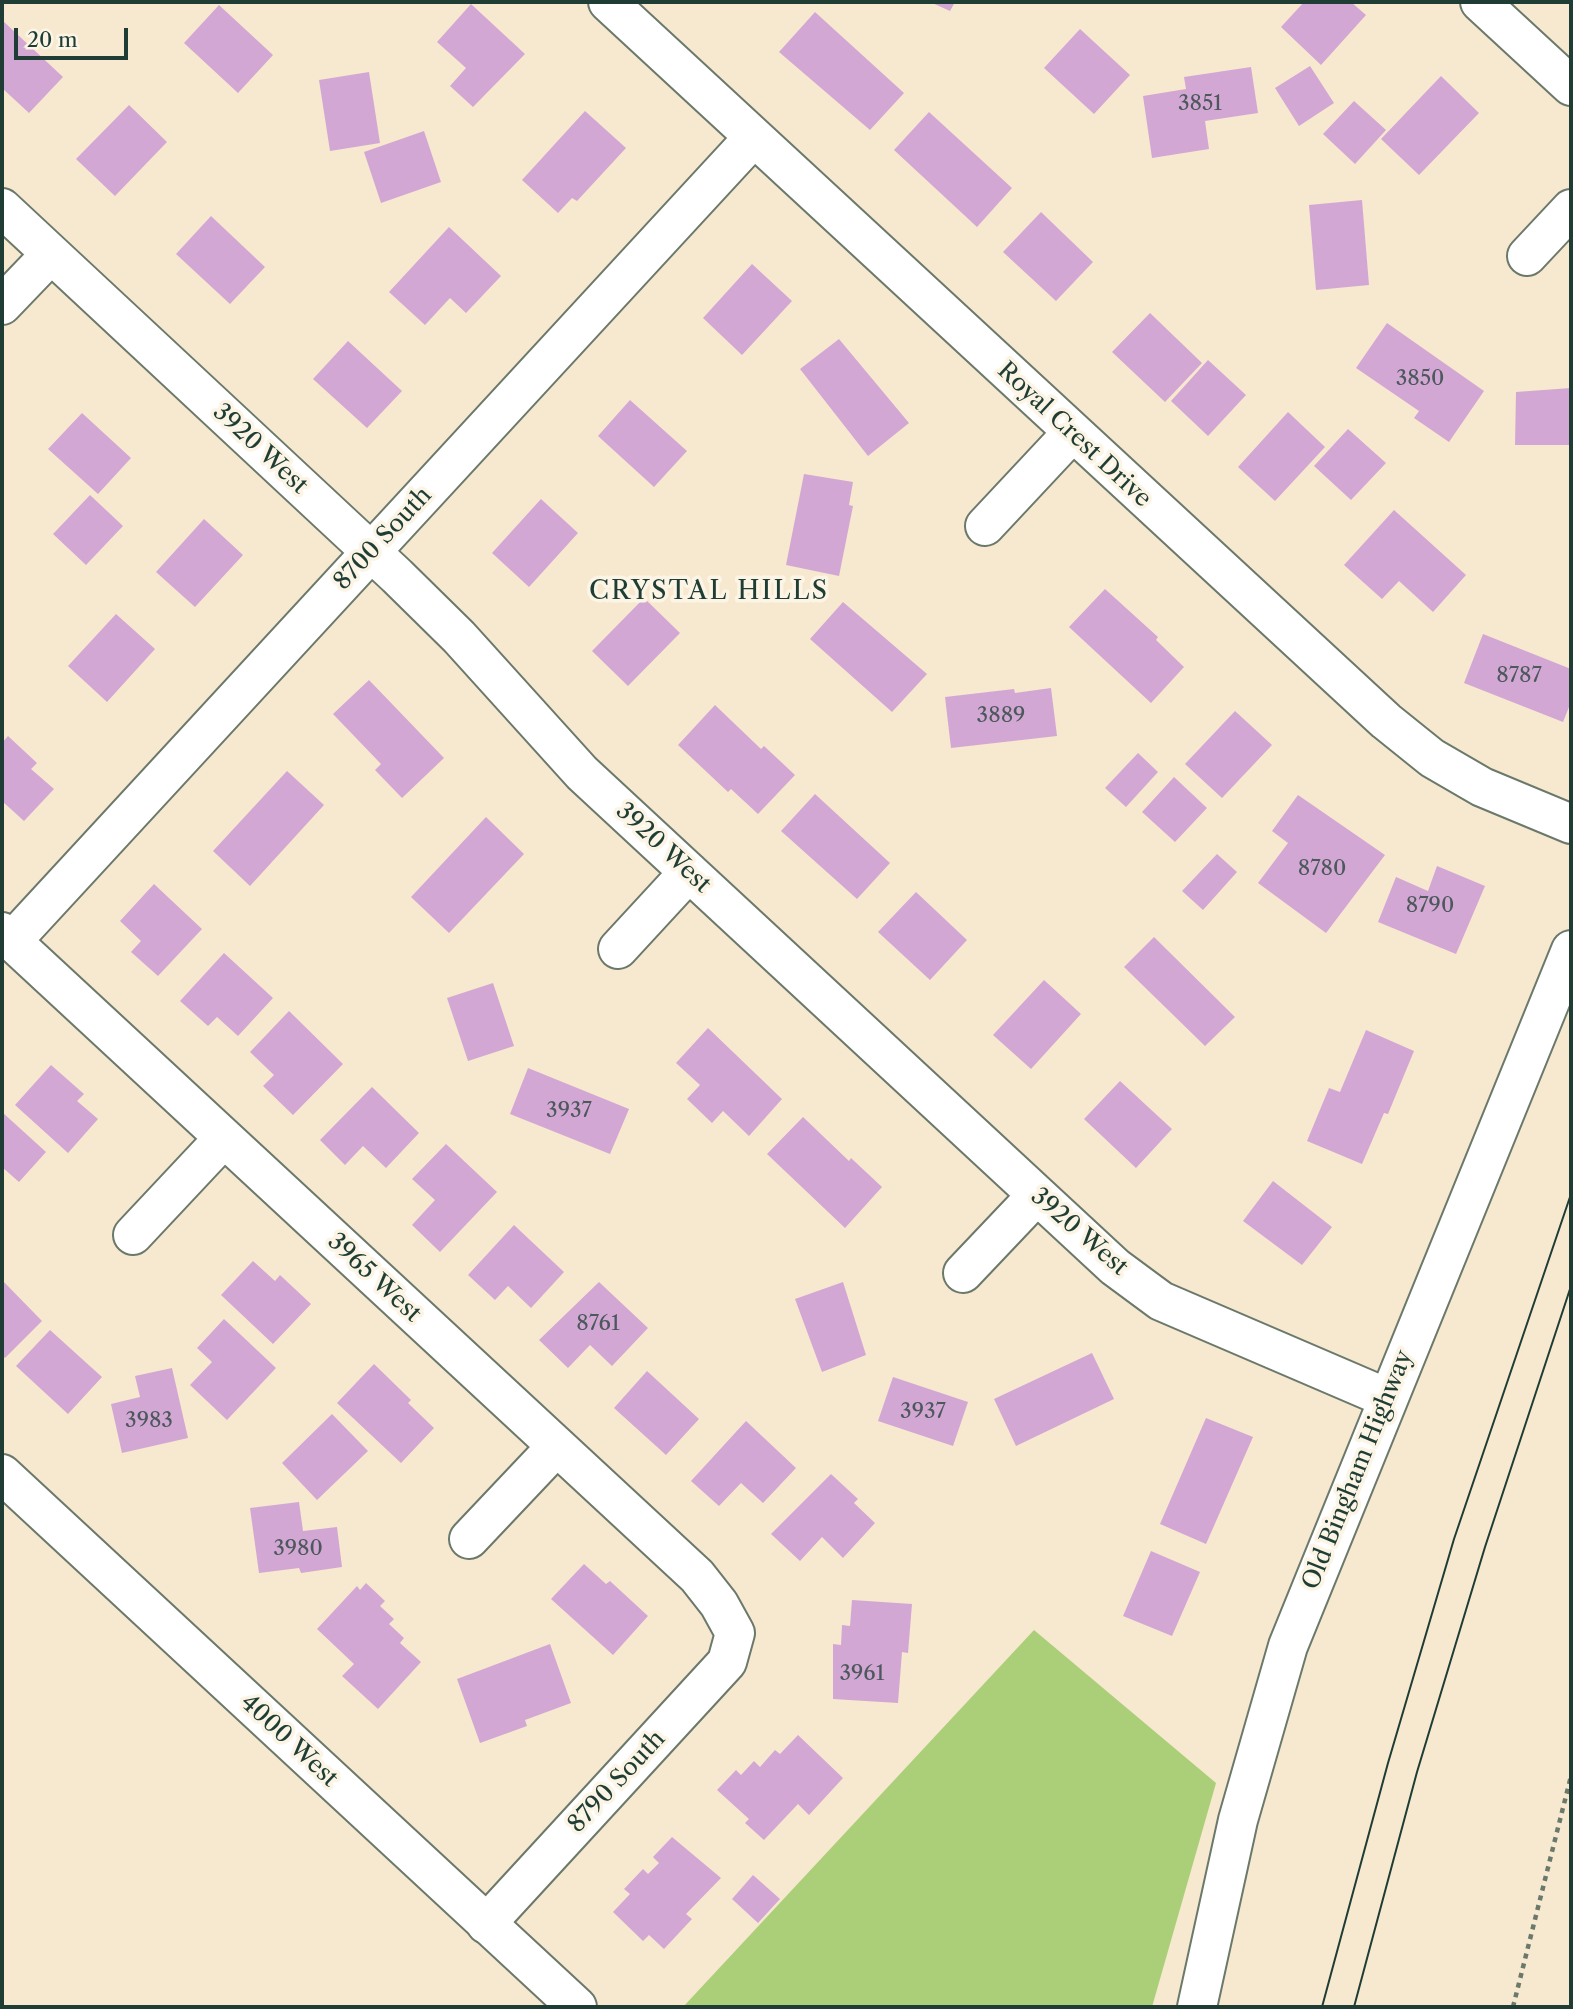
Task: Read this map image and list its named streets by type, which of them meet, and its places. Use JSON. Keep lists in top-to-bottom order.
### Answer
{
  "streets": {
    "street": [
      "Royal Crest Drive",
      "3920 West",
      "8700 South",
      "3965 West",
      "Old Bingham Highway",
      "4000 West",
      "8790 South"
    ]
  },
  "crossings": [
    ["Royal Crest Drive", "8700 South"],
    ["3920 West", "8700 South"],
    ["3920 West", "Old Bingham Highway"],
    ["8700 South", "3965 West"],
    ["3965 West", "8790 South"],
    ["4000 West", "8790 South"]
  ],
  "districts": ["CRYSTAL HILLS"],
  "house_numbers": [
    "3851",
    "3850",
    "8787",
    "3889",
    "8780",
    "8790",
    "3937",
    "8761",
    "3937",
    "3983",
    "3980",
    "3961"
  ],
  "scale_bar": "20 m"
}
